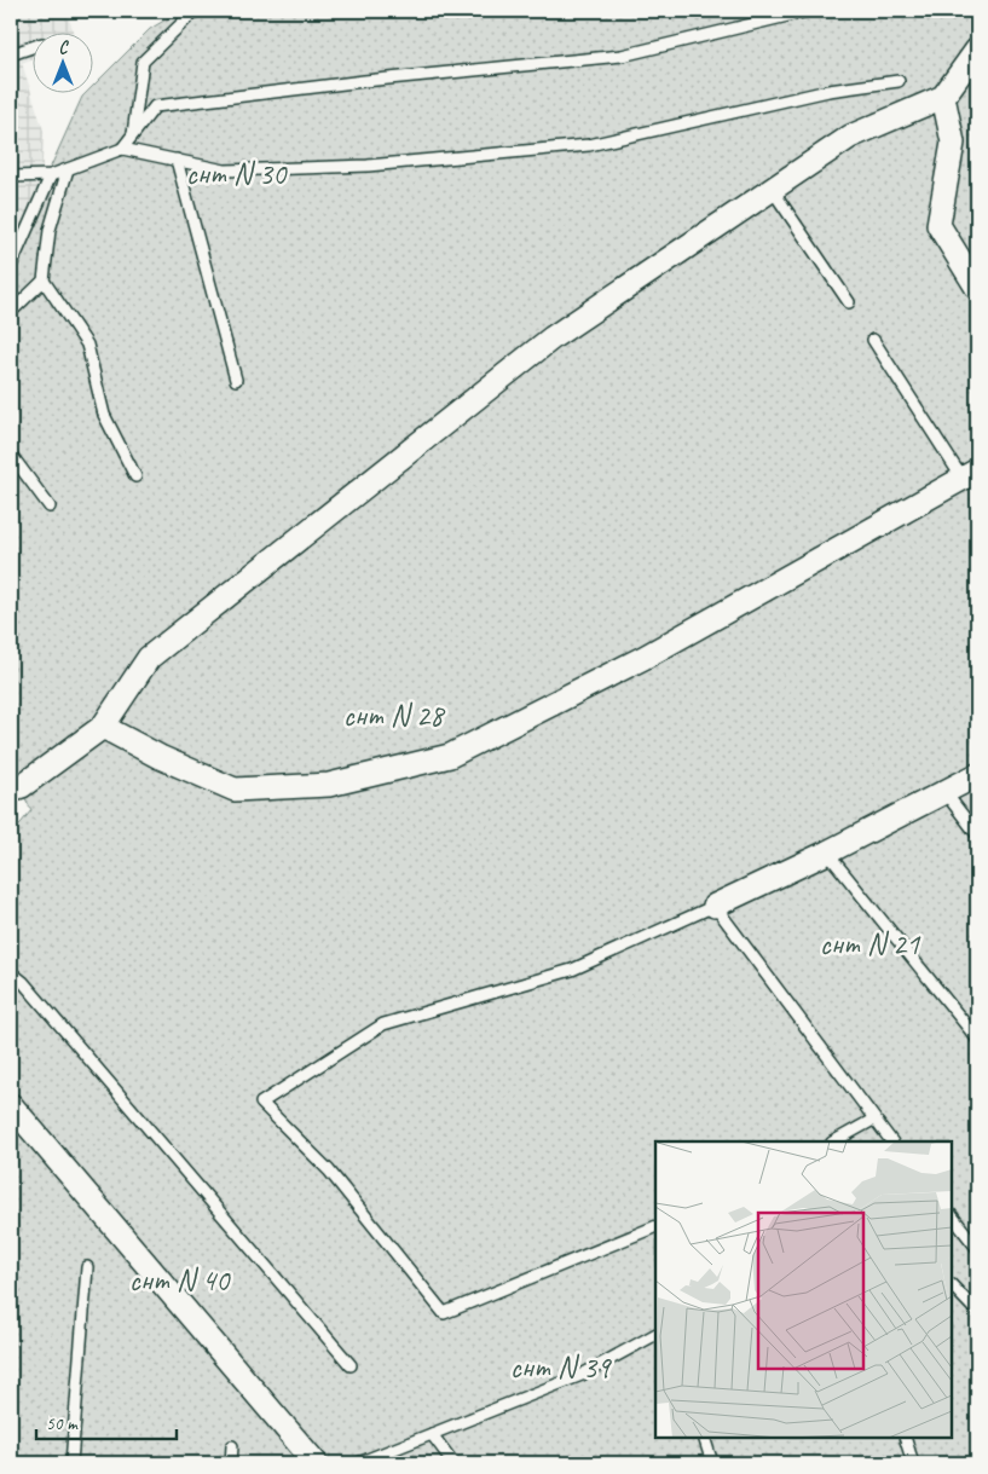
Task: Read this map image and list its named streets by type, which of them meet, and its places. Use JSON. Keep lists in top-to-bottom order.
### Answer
{
  "parks": [
    "снт N 30",
    "снт N 28",
    "снт N 21",
    "снт N 40",
    "снт N 39"
  ],
  "scale_bar": "50 m",
  "north": "top"
}
